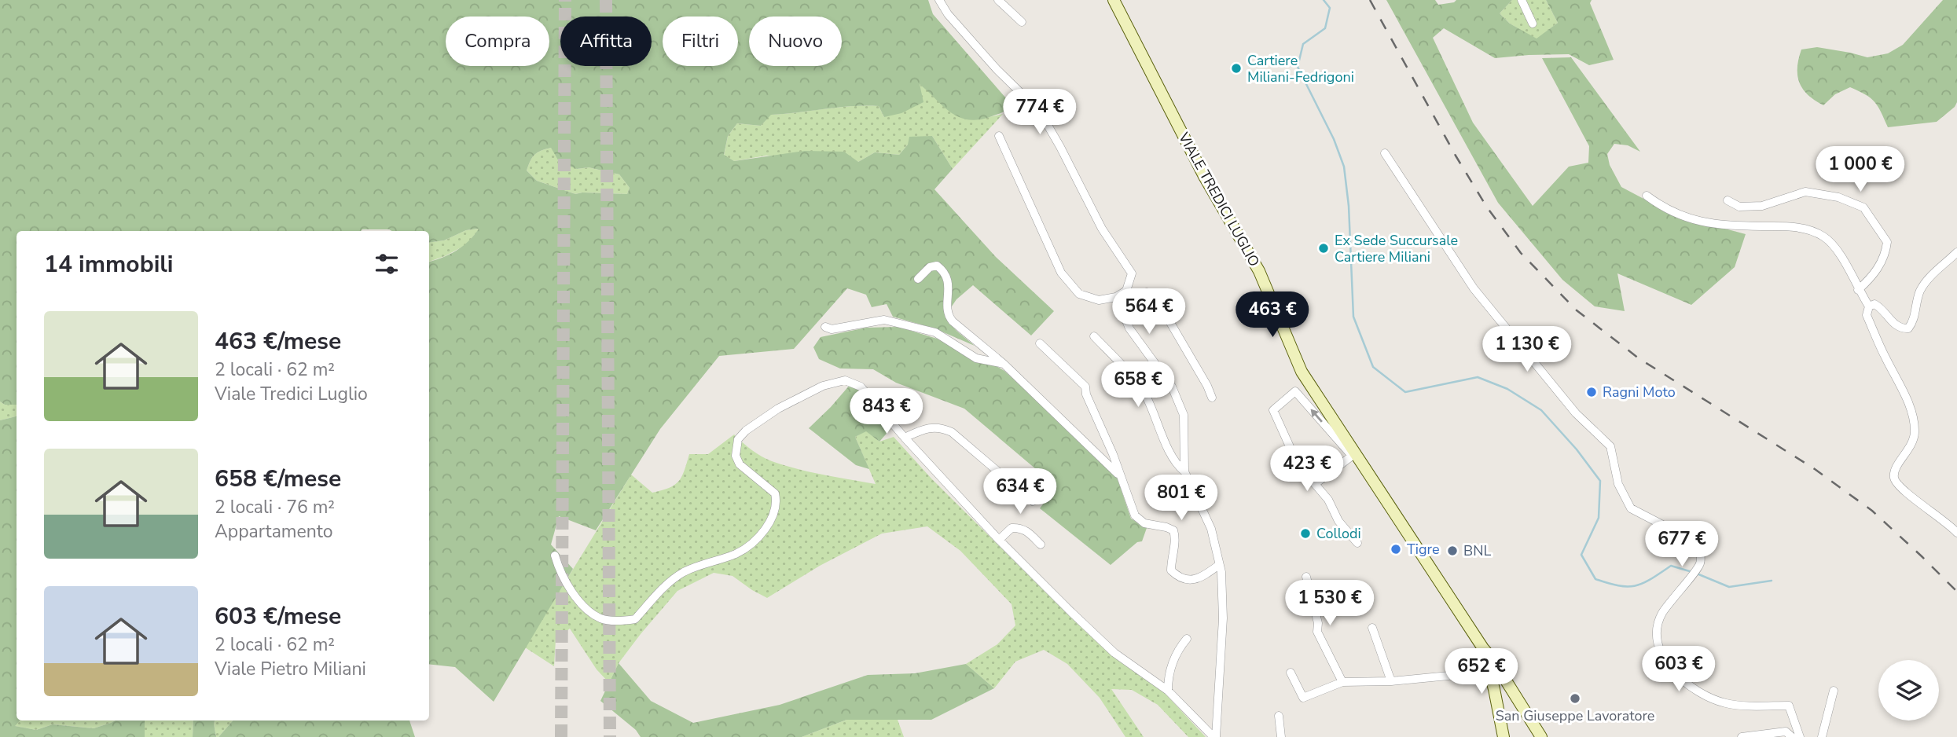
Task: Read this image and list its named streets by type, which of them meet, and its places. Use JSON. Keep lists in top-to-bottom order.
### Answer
{
  "streets": {
    "main road": ["VIALE TREDICI LUGLIO"]
  },
  "places": [
    "Cartiere Miliani-Fedrigoni",
    "Ex Sede Succursale Cartiere Miliani",
    "Ragni Moto",
    "Collodi",
    "Tigre",
    "BNL",
    "San Giuseppe Lavoratore"
  ],
  "page": {
    "chip": [
      "Compra",
      "Affitta",
      "Filtri",
      "Nuovo"
    ],
    "price": [
      "774 €",
      "1 000 €",
      "564 €",
      "463 €",
      "1 130 €",
      "658 €",
      "843 €",
      "423 €",
      "634 €",
      "801 €",
      "677 €",
      "1 530 €",
      "603 €",
      "652 €"
    ],
    "heading": "14 immobili",
    "list": [
      {
        "name": "463 €/mese",
        "note": "2 locali · 62 m² · Viale Tredici Luglio"
      },
      {
        "name": "658 €/mese",
        "note": "2 locali · 76 m² · Appartamento"
      },
      {
        "name": "603 €/mese",
        "note": "2 locali · 62 m² · Viale Pietro Miliani"
      }
    ]
  }
}
